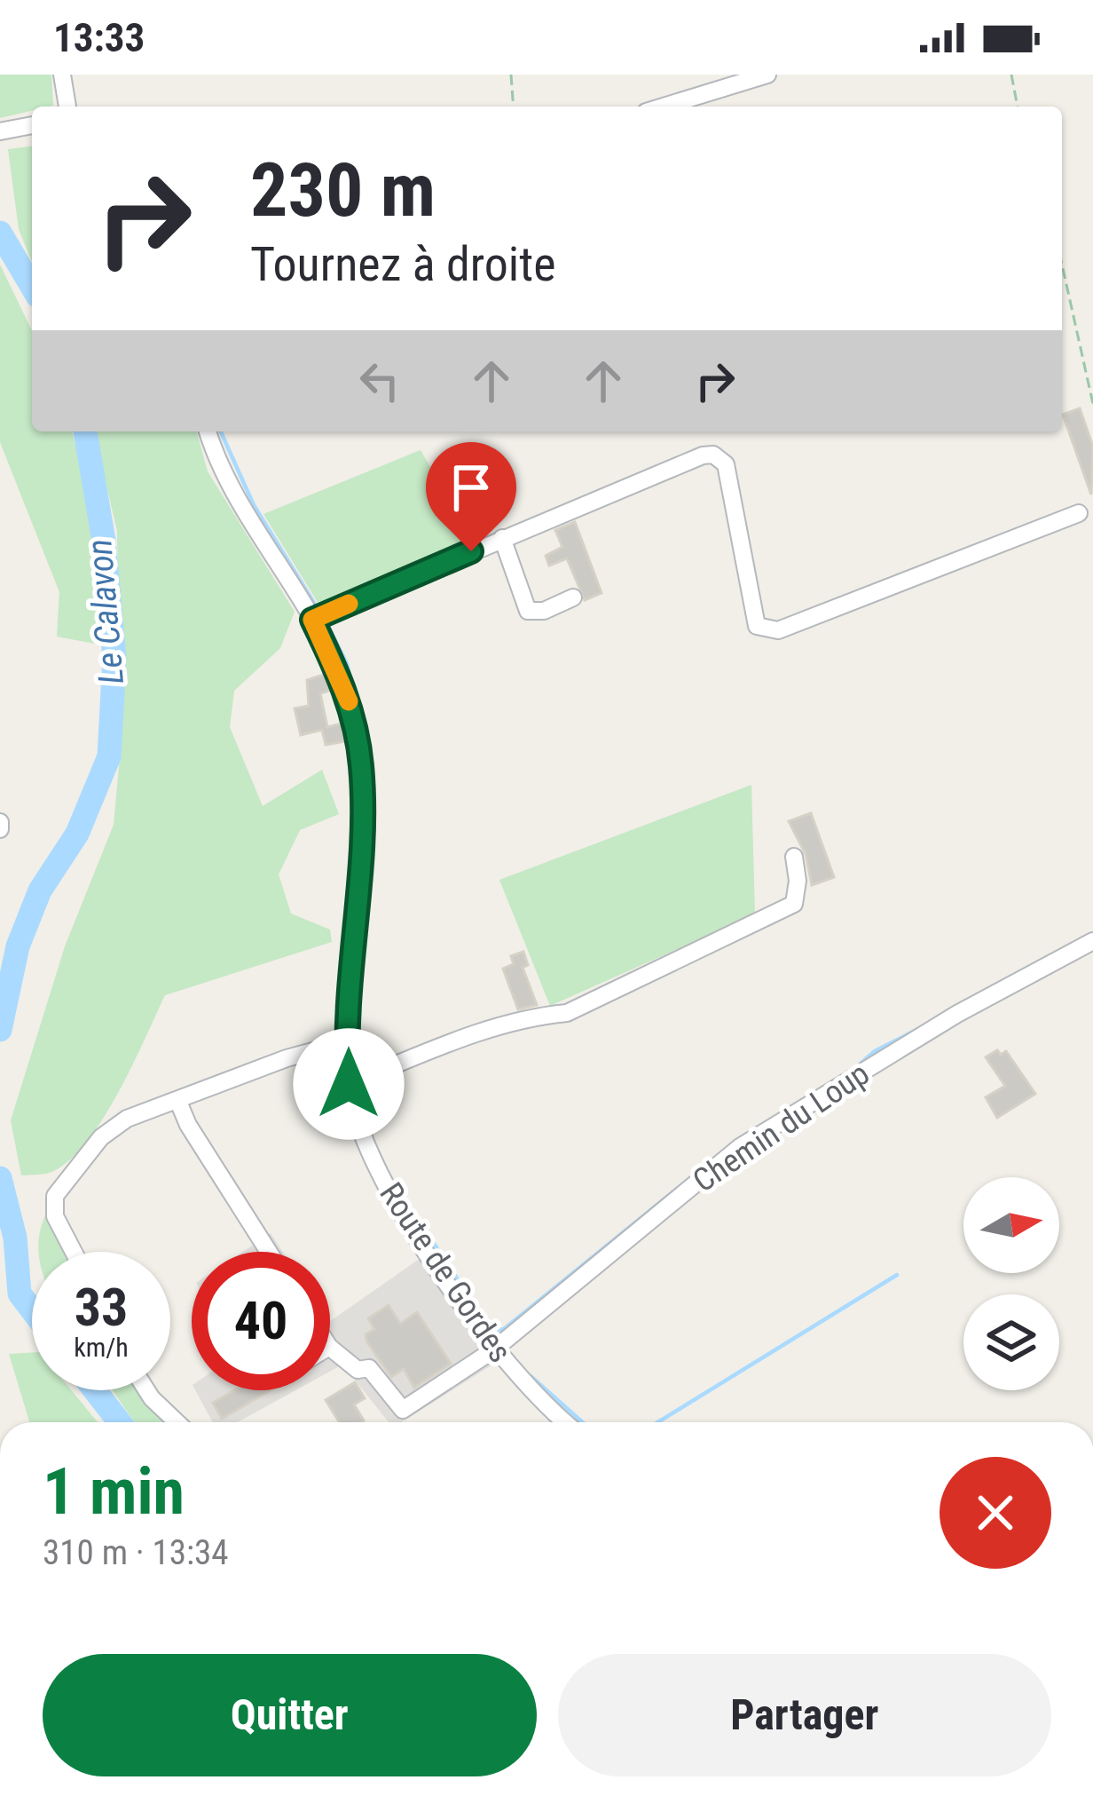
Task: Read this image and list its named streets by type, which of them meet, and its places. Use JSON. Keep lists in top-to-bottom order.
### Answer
{
  "streets": {
    "street": ["Chemin du Loup", "Route de Gordes"]
  },
  "crossings": [
    ["Chemin du Loup", "Route de Gordes"]
  ],
  "water": ["Le Calavon"],
  "north": "right",
  "page": {
    "status": "13:33",
    "turn": ["230 m", "Tournez à droite"],
    "speed": "33 km/h",
    "limit": "40",
    "heading": ["1 min", "310 m · 13:34"],
    "buttons": ["Quitter", "Partager"]
  }
}
